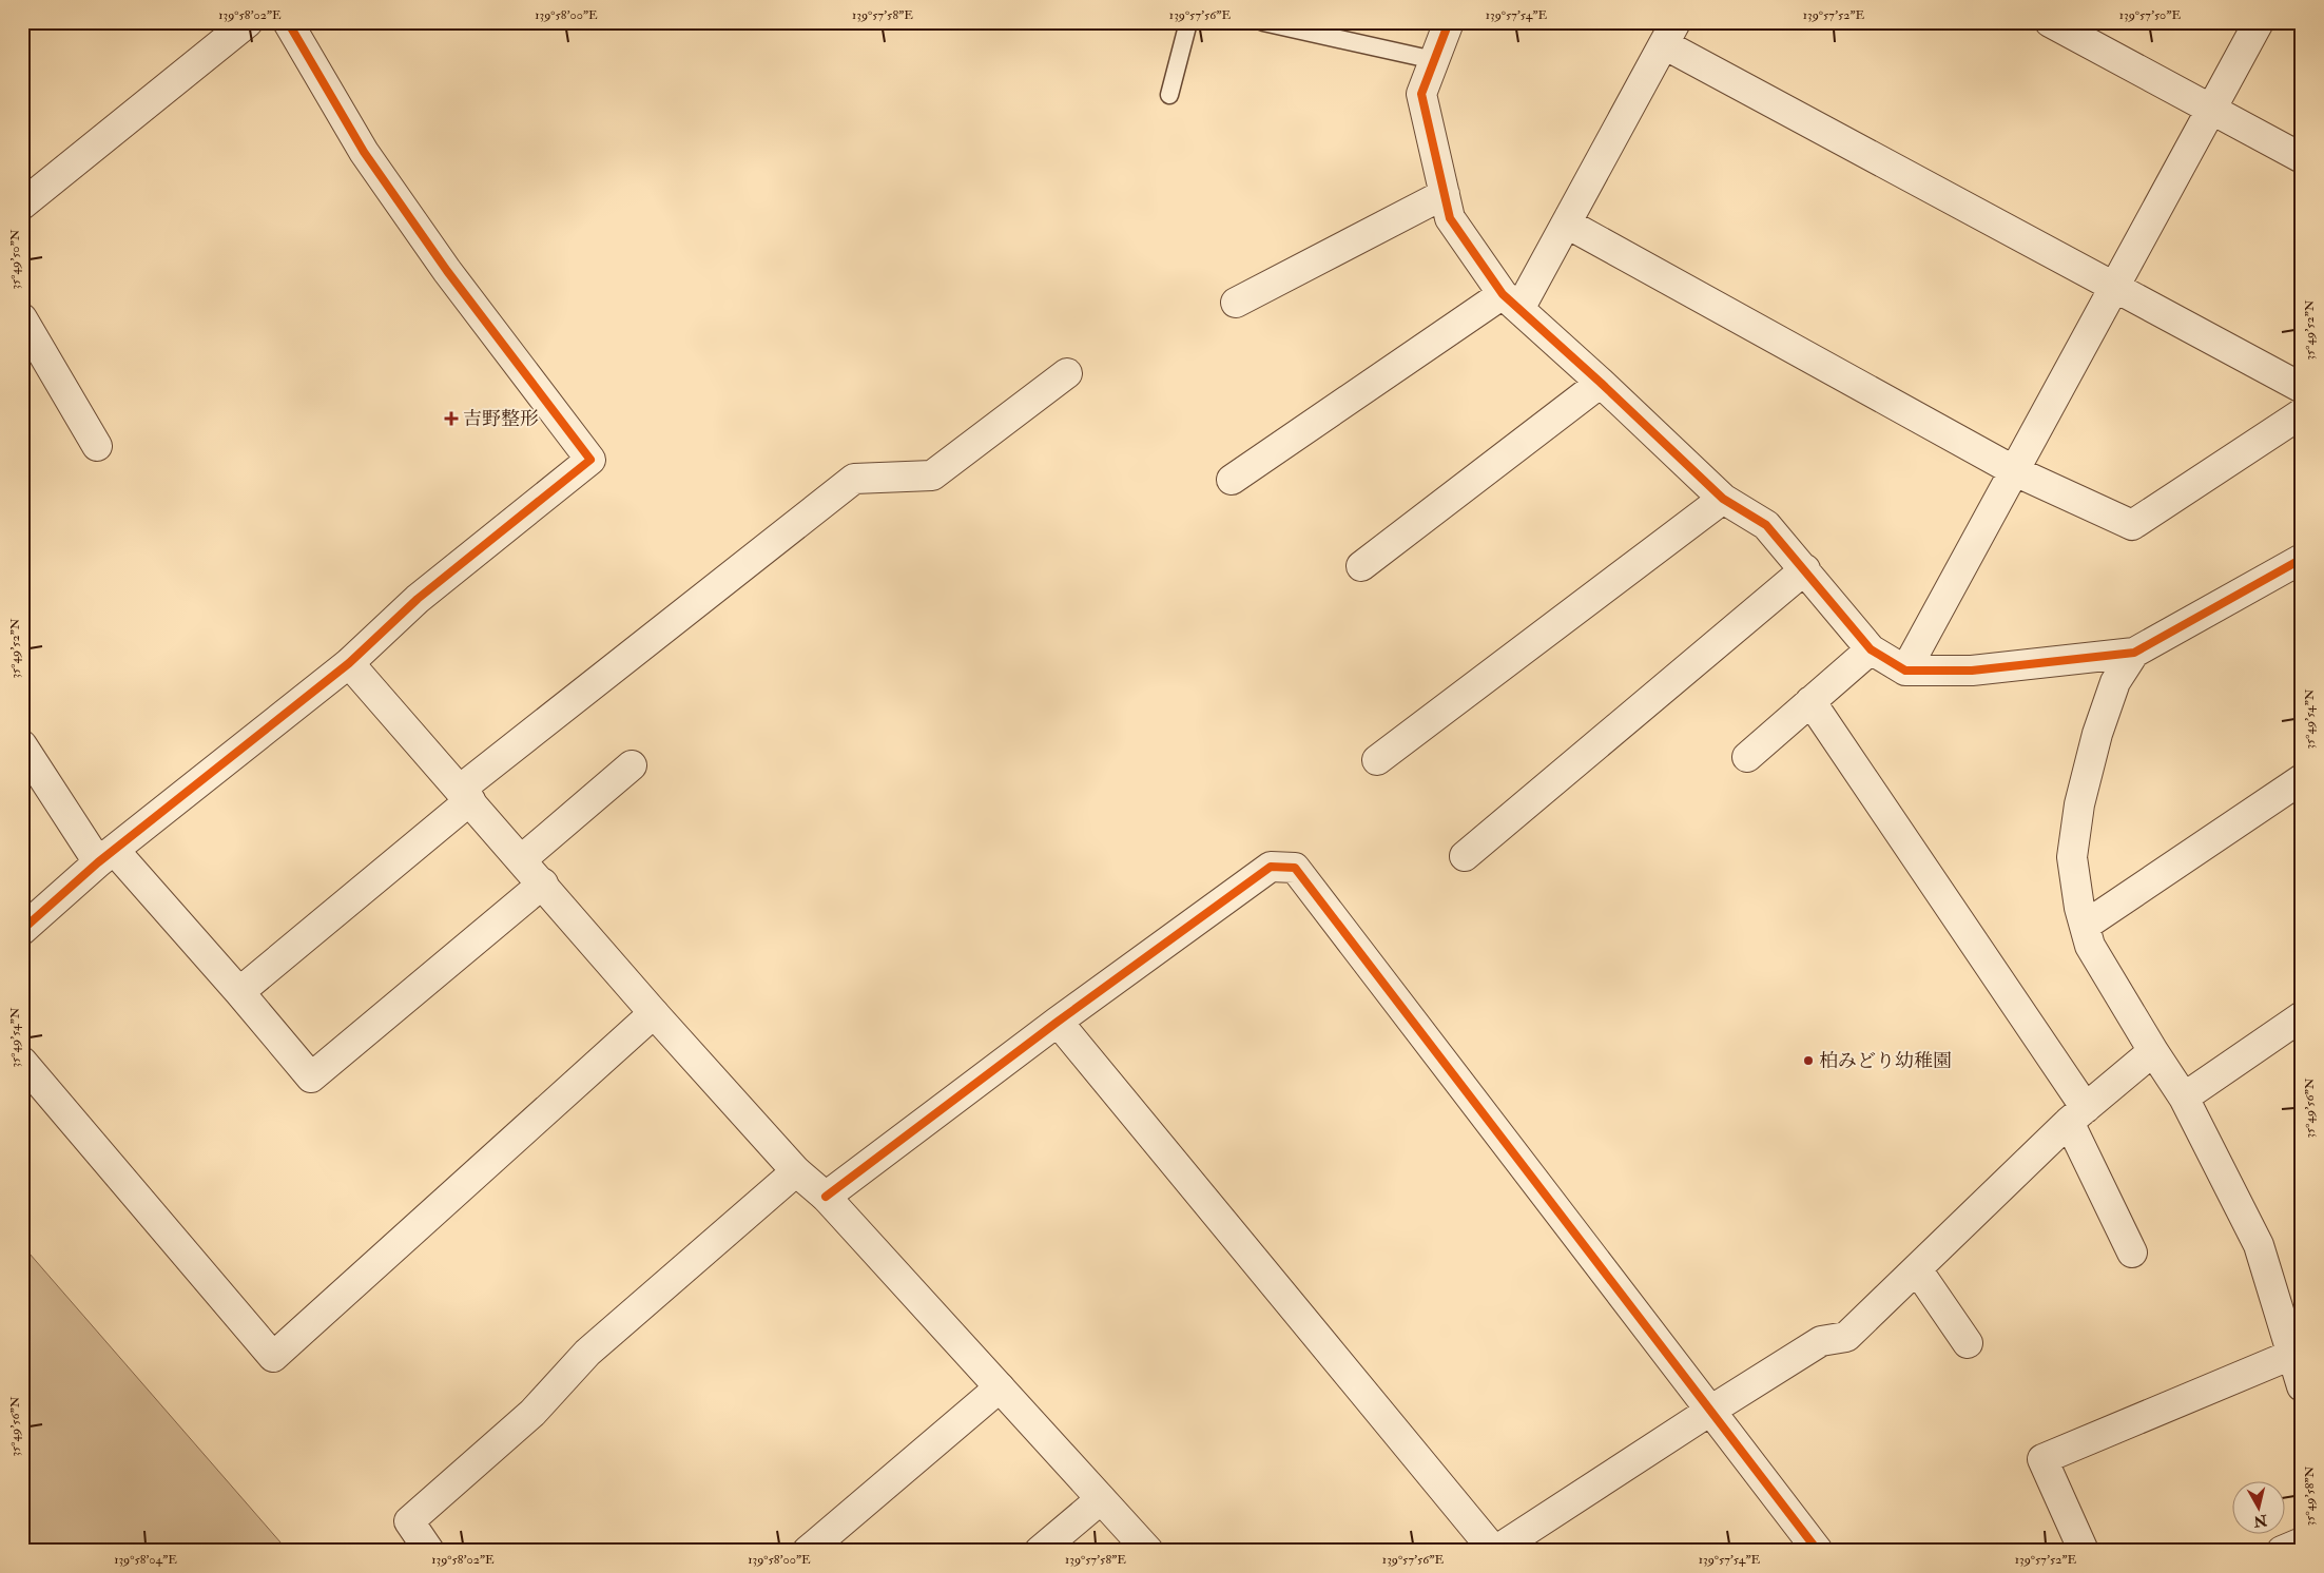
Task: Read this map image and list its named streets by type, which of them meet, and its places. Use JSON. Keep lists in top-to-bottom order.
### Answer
{
  "places": {
    "health": ["吉野整形"],
    "other": ["柏みどり幼稚園"]
  },
  "north": "bottom",
  "coordinates": [
    "139°58'02\"E",
    "139°58'00\"E",
    "139°57'58\"E",
    "139°57'56\"E",
    "139°57'54\"E",
    "139°57'52\"E",
    "139°57'50\"E",
    "35°49'50\"N",
    "35°49'52\"N",
    "35°49'54\"N",
    "35°49'56\"N",
    "35°49'58\"N",
    "139°58'04\"E"
  ]
}
